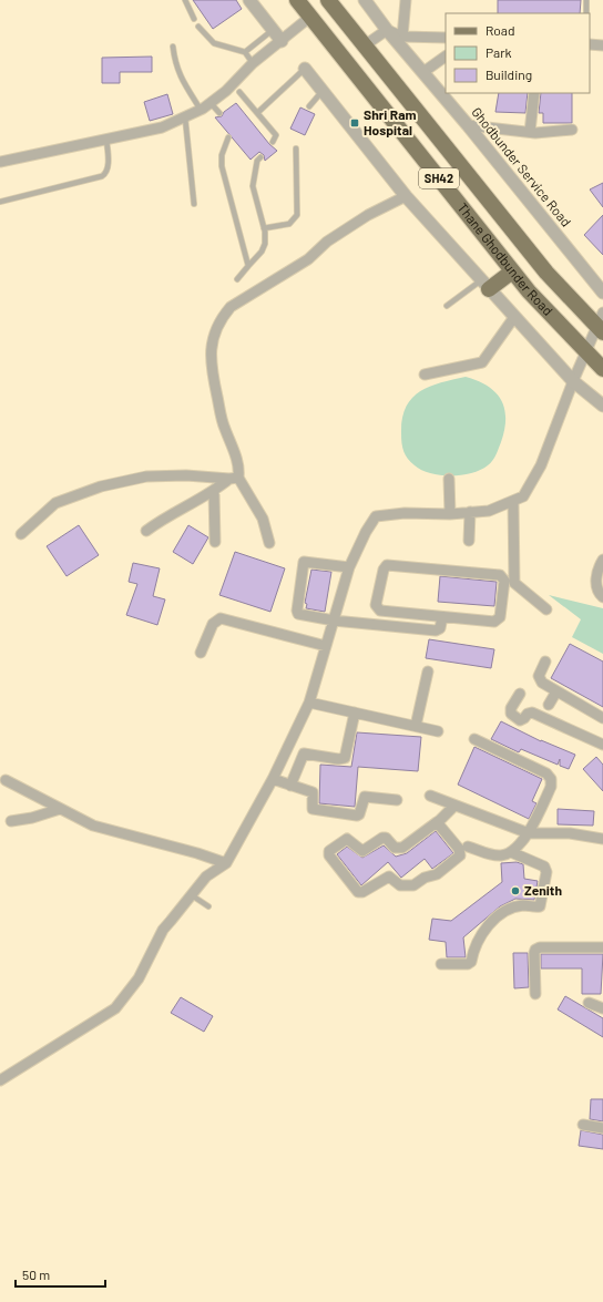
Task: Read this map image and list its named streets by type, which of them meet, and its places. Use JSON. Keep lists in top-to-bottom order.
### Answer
{
  "streets": {
    "main road": ["SH42", "Thane Ghodbunder Road"],
    "street": ["Ghodbunder Service Road"]
  },
  "places": {
    "transit": ["Shri Ram Hospital"],
    "other": ["Zenith"]
  },
  "legend": ["Road", "Park", "Building"],
  "scale_bar": "50 m"
}
